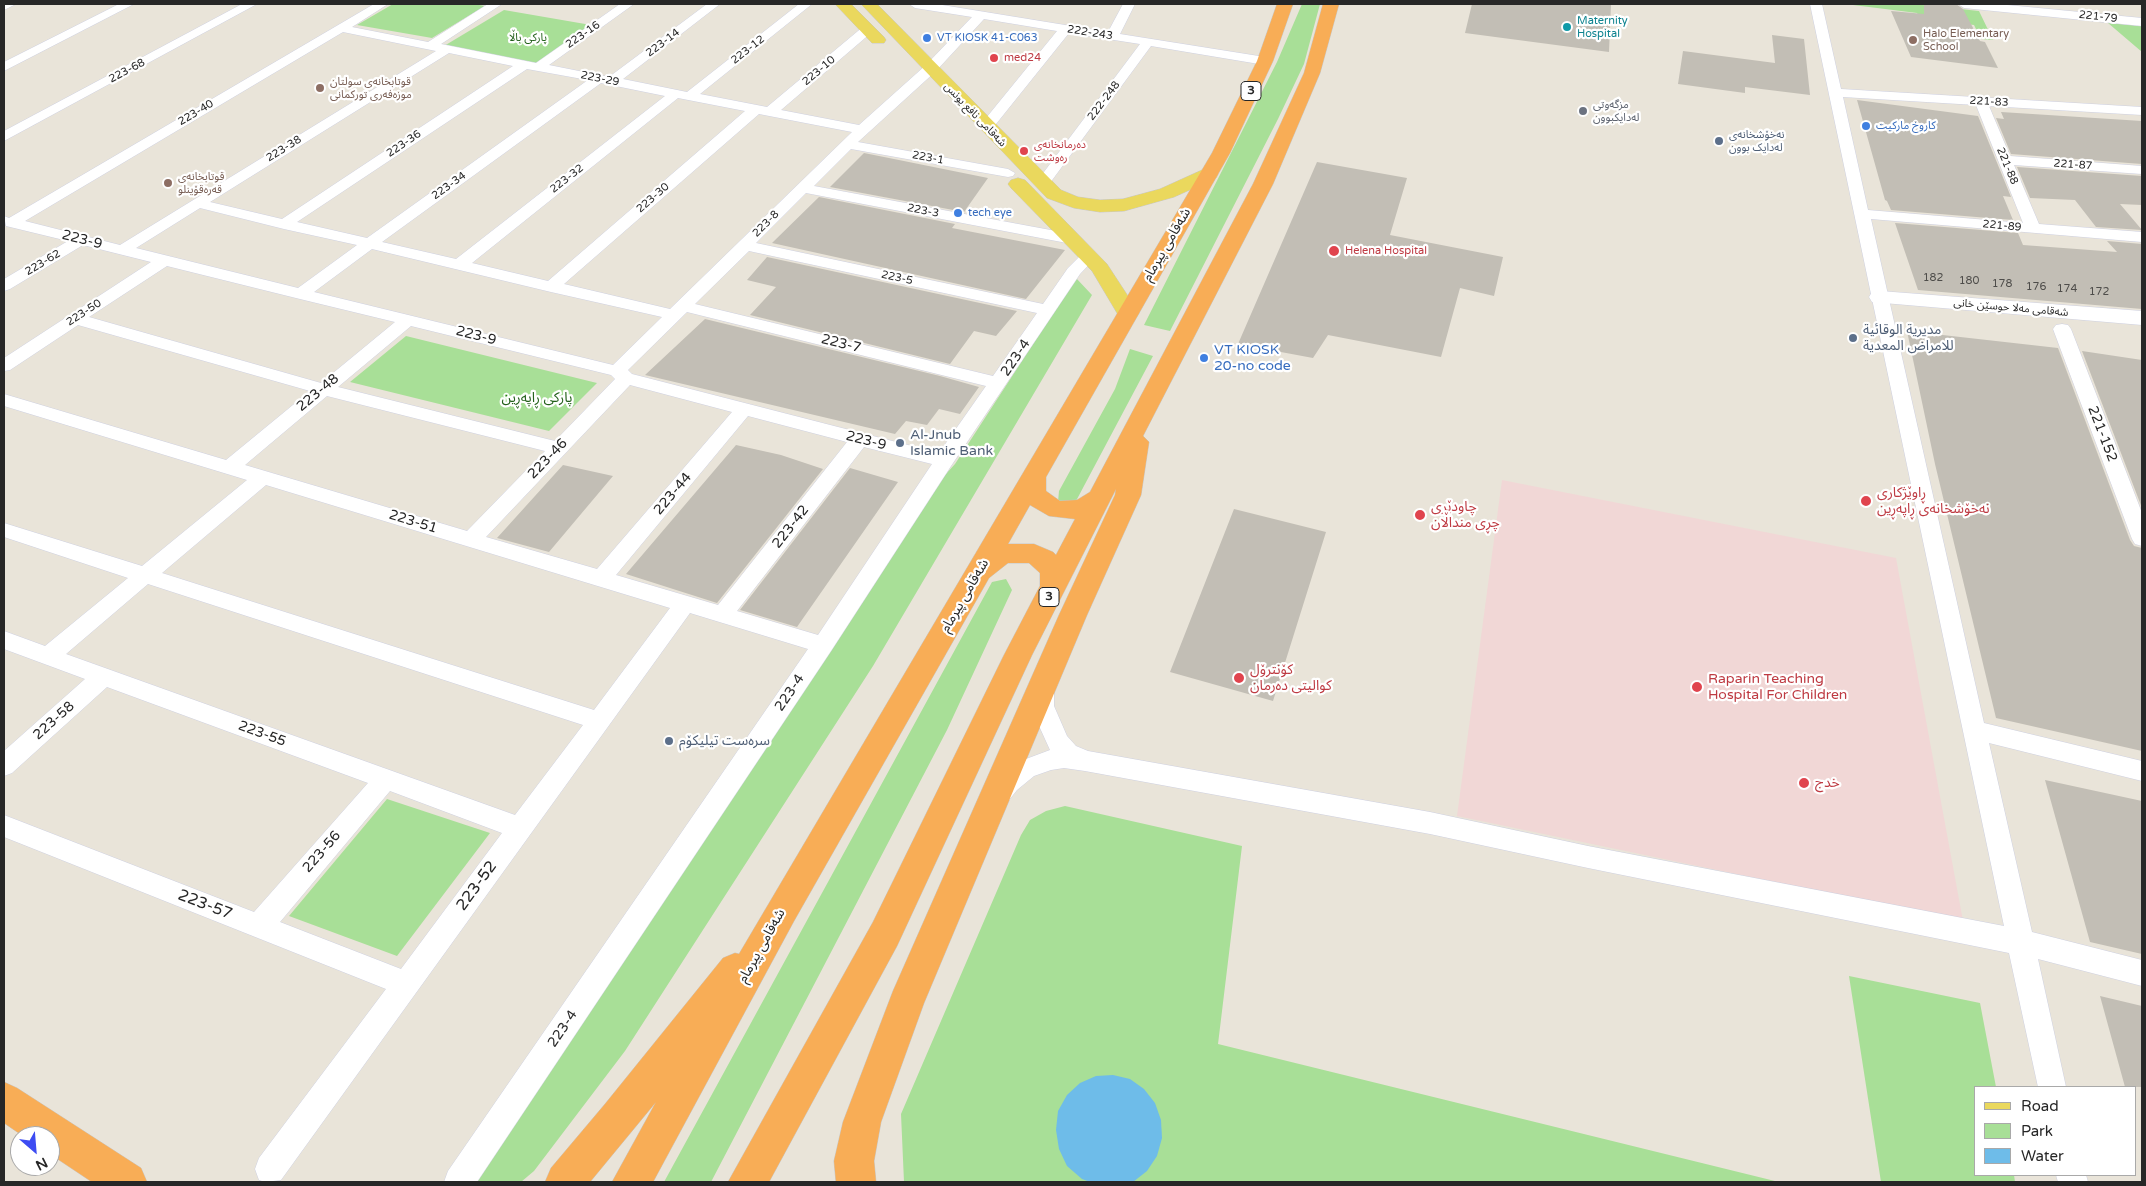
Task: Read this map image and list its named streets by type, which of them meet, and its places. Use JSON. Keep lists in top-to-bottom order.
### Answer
{
  "streets": {
    "highway": ["3", "شەقامی پیرمام"],
    "main road": ["شەقامی نافع یونس"],
    "street": [
      "221-79",
      "222-243",
      "223-16",
      "223-14",
      "223-12",
      "223-68",
      "223-10",
      "223-29",
      "222-248",
      "221-83",
      "223-40",
      "223-36",
      "223-38",
      "223-1",
      "221-87",
      "221-88",
      "223-32",
      "223-34",
      "223-30",
      "223-3",
      "223-8",
      "221-89",
      "223-9",
      "223-62",
      "223-5",
      "شەقامی مەلا حوسێن خانی",
      "223-50",
      "223-7",
      "223-4",
      "223-48",
      "221-152",
      "223-46",
      "223-44",
      "223-51",
      "223-42",
      "223-58",
      "223-55",
      "223-56",
      "223-52",
      "223-57"
    ]
  },
  "crossings": [
    ["222-243", "222-248"],
    ["222-243", "223-8"],
    ["222-243", "شەقامی پیرمام"],
    ["223-16", "223-29"],
    ["223-16", "223-36"],
    ["223-14", "223-29"],
    ["223-14", "223-34"],
    ["223-12", "223-29"],
    ["223-10", "223-29"],
    ["223-10", "شەقامی نافع یونس"],
    ["223-10", "223-30"],
    ["223-29", "223-40"],
    ["223-29", "223-36"],
    ["223-29", "223-38"],
    ["223-29", "223-32"],
    ["223-29", "223-34"],
    ["223-29", "223-30"],
    ["223-29", "223-8"],
    ["222-248", "شەقامی نافع یونس"],
    ["221-83", "221-88"],
    ["223-40", "223-9"],
    ["شەقامی نافع یونس", "223-1"],
    ["شەقامی نافع یونس", "223-3"],
    ["شەقامی نافع یونس", "223-8"],
    ["شەقامی نافع یونس", "شەقامی پیرمام"],
    ["شەقامی نافع یونس", "223-4"],
    ["223-36", "223-7"],
    ["223-38", "223-9"],
    ["223-38", "223-7"],
    ["223-1", "223-8"],
    ["221-87", "221-88"],
    ["221-88", "221-89"],
    ["223-32", "223-7"],
    ["223-34", "223-9"],
    ["223-34", "223-7"],
    ["223-30", "223-7"],
    ["223-3", "223-8"],
    ["223-8", "223-9"],
    ["223-8", "223-5"],
    ["223-8", "223-7"],
    ["223-8", "223-46"],
    ["223-9", "223-62"],
    ["223-9", "223-50"],
    ["223-9", "223-4"],
    ["223-9", "223-48"],
    ["223-9", "223-46"],
    ["223-9", "223-44"],
    ["223-9", "223-42"],
    ["223-5", "223-4"],
    ["شەقامی مەلا حوسێن خانی", "221-152"],
    ["223-7", "223-4"],
    ["223-4", "223-51"],
    ["223-48", "223-51"],
    ["223-46", "223-51"],
    ["223-44", "223-51"],
    ["223-51", "223-42"],
    ["223-51", "223-52"],
    ["223-58", "223-55"],
    ["223-55", "223-56"],
    ["223-55", "223-52"],
    ["223-56", "223-57"],
    ["223-52", "223-57"]
  ],
  "parks": ["پارکی باڵا", "پارکی ڕاپەڕین"],
  "places": [
    "Maternity Hospital",
    "VT KIOSK 41-C063",
    "Halo Elementary School",
    "med24",
    "قوتابخانەی سولتان موزەفەری تورکمانی",
    "مزگەوتی لەدایکبوون",
    "كاروخ ماركیت",
    "نەخۆشخانەی لەدایک بوون",
    "دەرمانخانەی رەوشت",
    "قوتابخانەی قەرەقۆینلو",
    "tech eye",
    "Helena Hospital",
    "مديرية الوقائية للامراض المعدية",
    "VT KIOSK 20-no code",
    "Al-Jnub Islamic Bank",
    "ڕاوێژکاری نەخۆشخانەی ڕاپەڕین",
    "چاودێری چڕی منداڵان",
    "کۆنترۆل کوالیتی دەرمان",
    "Raparin Teaching Hospital For Children",
    "سره‌ست تیلیکۆم",
    "خدج"
  ],
  "house_numbers": [
    "182",
    "180",
    "178",
    "176",
    "174",
    "172"
  ],
  "legend": ["Road", "Park", "Water"],
  "north": "bottom right"
}
